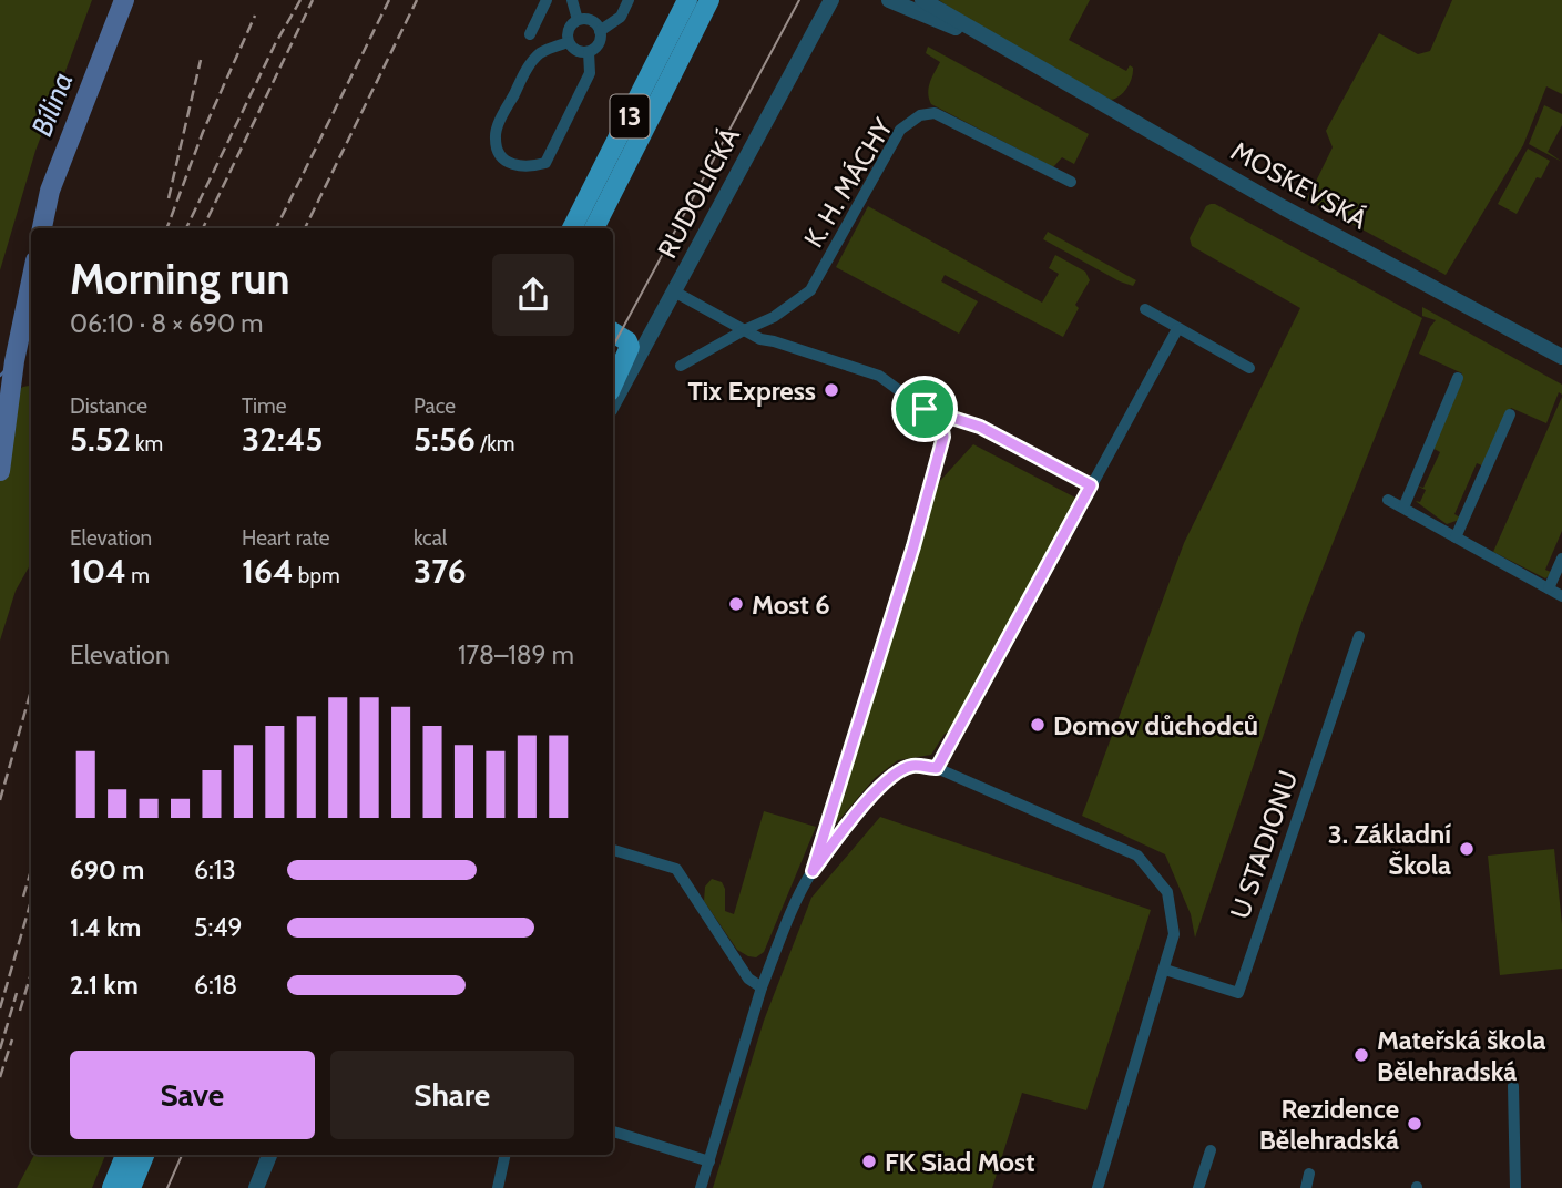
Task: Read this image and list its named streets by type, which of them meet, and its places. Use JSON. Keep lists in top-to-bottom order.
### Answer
{
  "streets": {
    "highway": ["13"],
    "street": [
      "K. H. MÁCHY",
      "MOSKEVSKÁ",
      "RUDOLICKÁ",
      "U STADIONU"
    ]
  },
  "water": ["Bílina"],
  "places": [
    "Tix Express",
    "Most 6",
    "Domov důchodců",
    "3. Základní Škola",
    "Mateřská škola Bělehradská",
    "Rezidence Bělehradská",
    "FK Siad Most"
  ],
  "page": {
    "heading": ["Morning run", "06:10 · 8 × 690 m"],
    "stats": [
      ["Distance", "5.52 km"],
      ["Time", "32:45"],
      ["Pace", "5:56 /km"],
      ["Elevation", "104 m"],
      ["Heart rate", "164 bpm"],
      ["kcal", "376"]
    ],
    "chart": ["Elevation", "178–189 m"],
    "list": [
      {
        "name": "690 m",
        "note": "6:13"
      },
      {
        "name": "1.4 km",
        "note": "5:49"
      },
      {
        "name": "2.1 km",
        "note": "6:18"
      }
    ],
    "buttons": ["Save", "Share"]
  }
}
